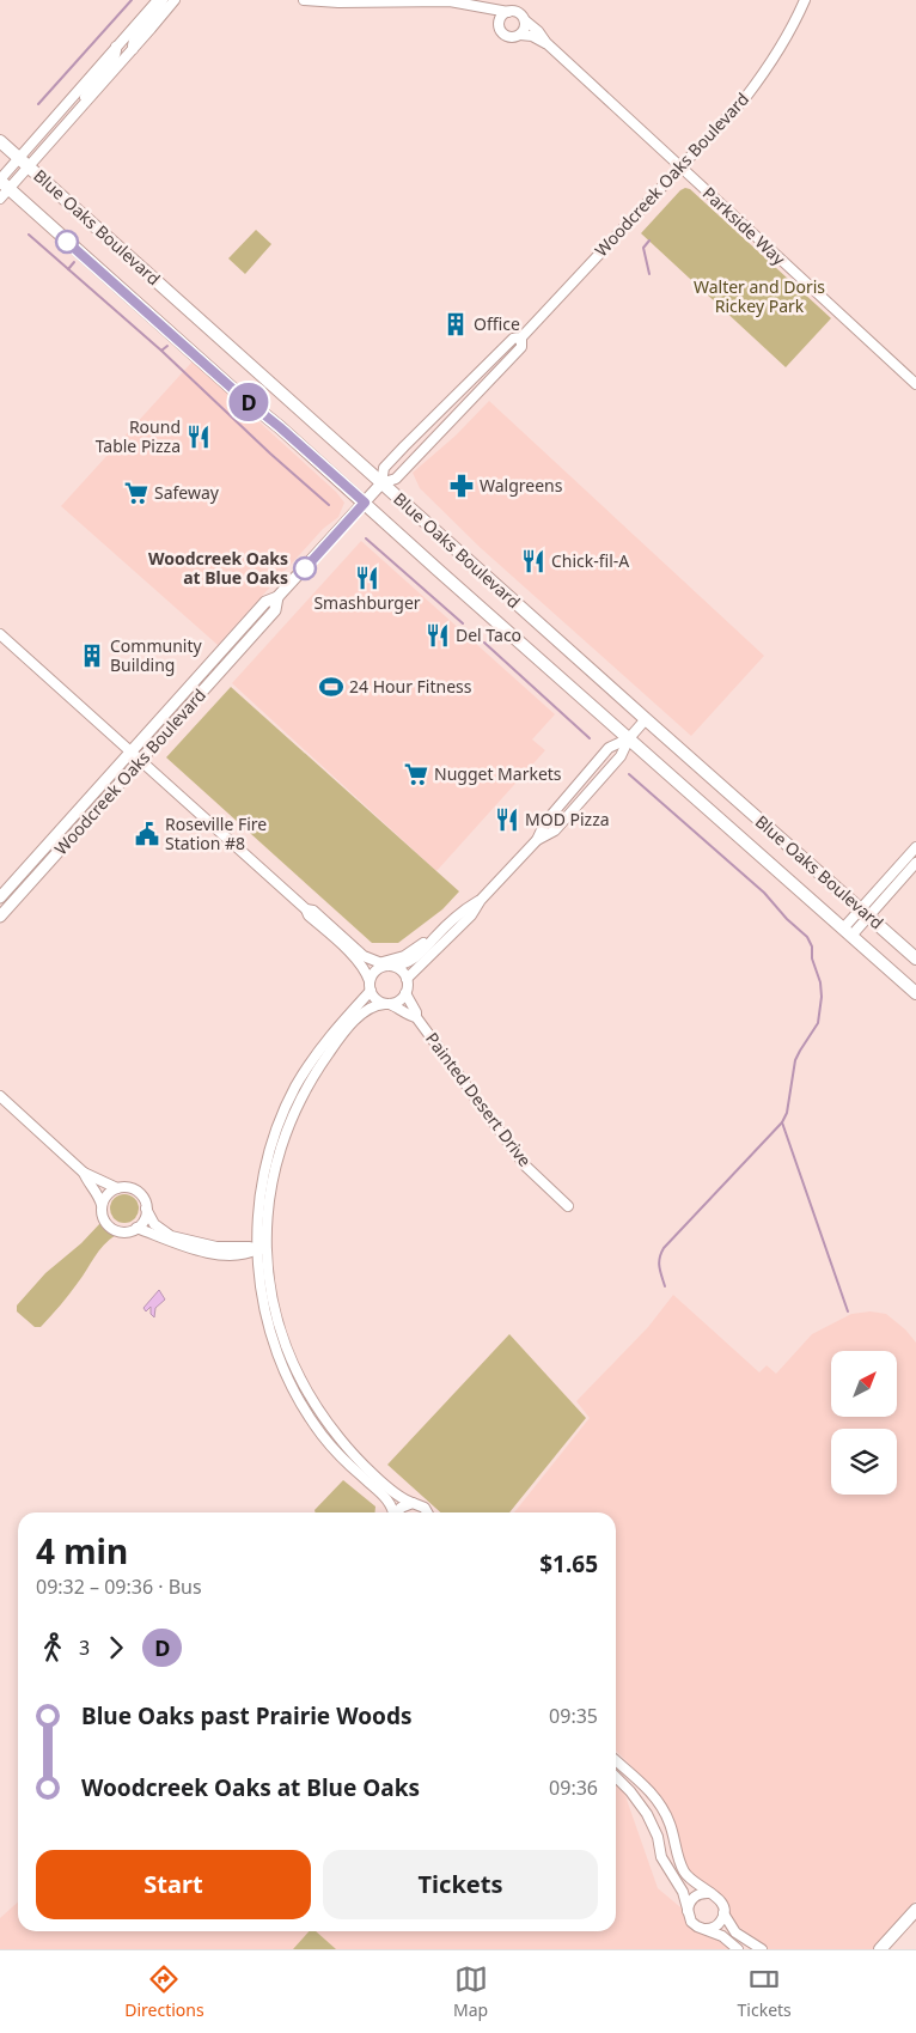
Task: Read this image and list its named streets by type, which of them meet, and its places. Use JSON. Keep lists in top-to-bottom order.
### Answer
{
  "streets": {
    "main road": ["Woodcreek Oaks Boulevard", "Blue Oaks Boulevard"],
    "street": ["Parkside Way", "Painted Desert Drive"]
  },
  "crossings": [
    ["Woodcreek Oaks Boulevard", "Parkside Way"],
    ["Woodcreek Oaks Boulevard", "Blue Oaks Boulevard"]
  ],
  "parks": ["Walter and Doris Rickey Park"],
  "places": {
    "building": ["Office", "Community Building"],
    "restaurant": [
      "Round Table Pizza",
      "Chick-fil-A",
      "Smashburger",
      "Del Taco",
      "MOD Pizza"
    ],
    "pharmacy": ["Walgreens"],
    "supermarket": ["Safeway", "Nugget Markets"],
    "other": ["Woodcreek Oaks at Blue Oaks"],
    "sports": ["24 Hour Fitness"],
    "public building": ["Roseville Fire Station #8"]
  },
  "lines": ["bus line D"],
  "north": "top right",
  "page": {
    "on_map": "D",
    "heading": ["4 min", "09:32 – 09:36 · Bus", "$1.65"],
    "legs": ["3", "D"],
    "list": [
      {
        "name": "Blue Oaks past Prairie Woods",
        "value": "09:35"
      },
      {
        "name": "Woodcreek Oaks at Blue Oaks",
        "value": "09:36"
      }
    ],
    "buttons": ["Start", "Tickets"],
    "tabs": ["Directions", "Map", "Tickets"]
  }
}
